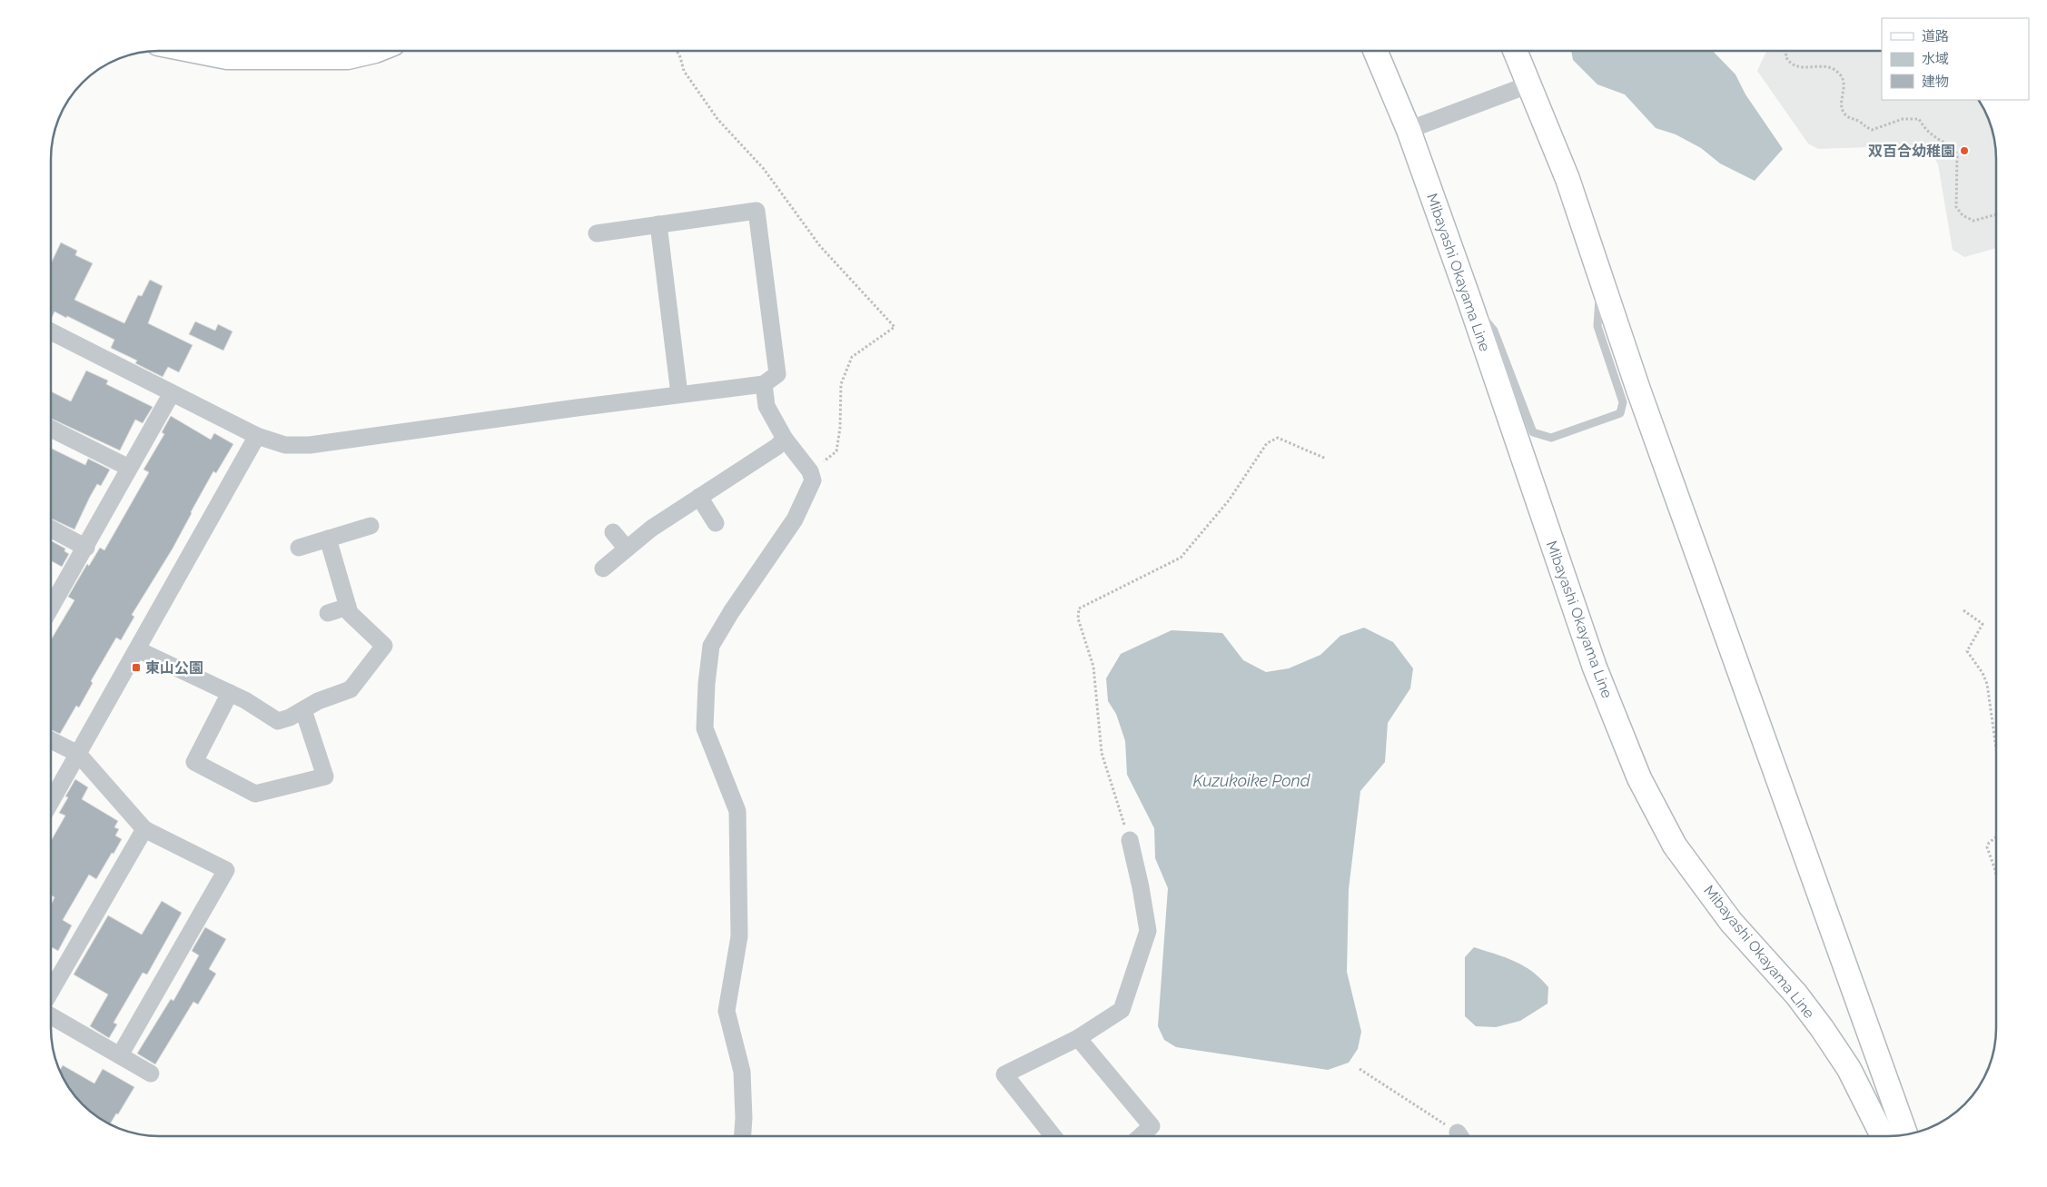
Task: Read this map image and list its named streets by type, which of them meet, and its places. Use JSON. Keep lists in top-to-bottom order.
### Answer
{
  "streets": {
    "main road": ["Mibayashi Okayama Line"]
  },
  "water": ["Kuzukoike Pond"],
  "places": {
    "other": ["双百合幼稚園"],
    "transit": ["東山公園"]
  },
  "legend": ["道路", "水域", "建物"]
}
